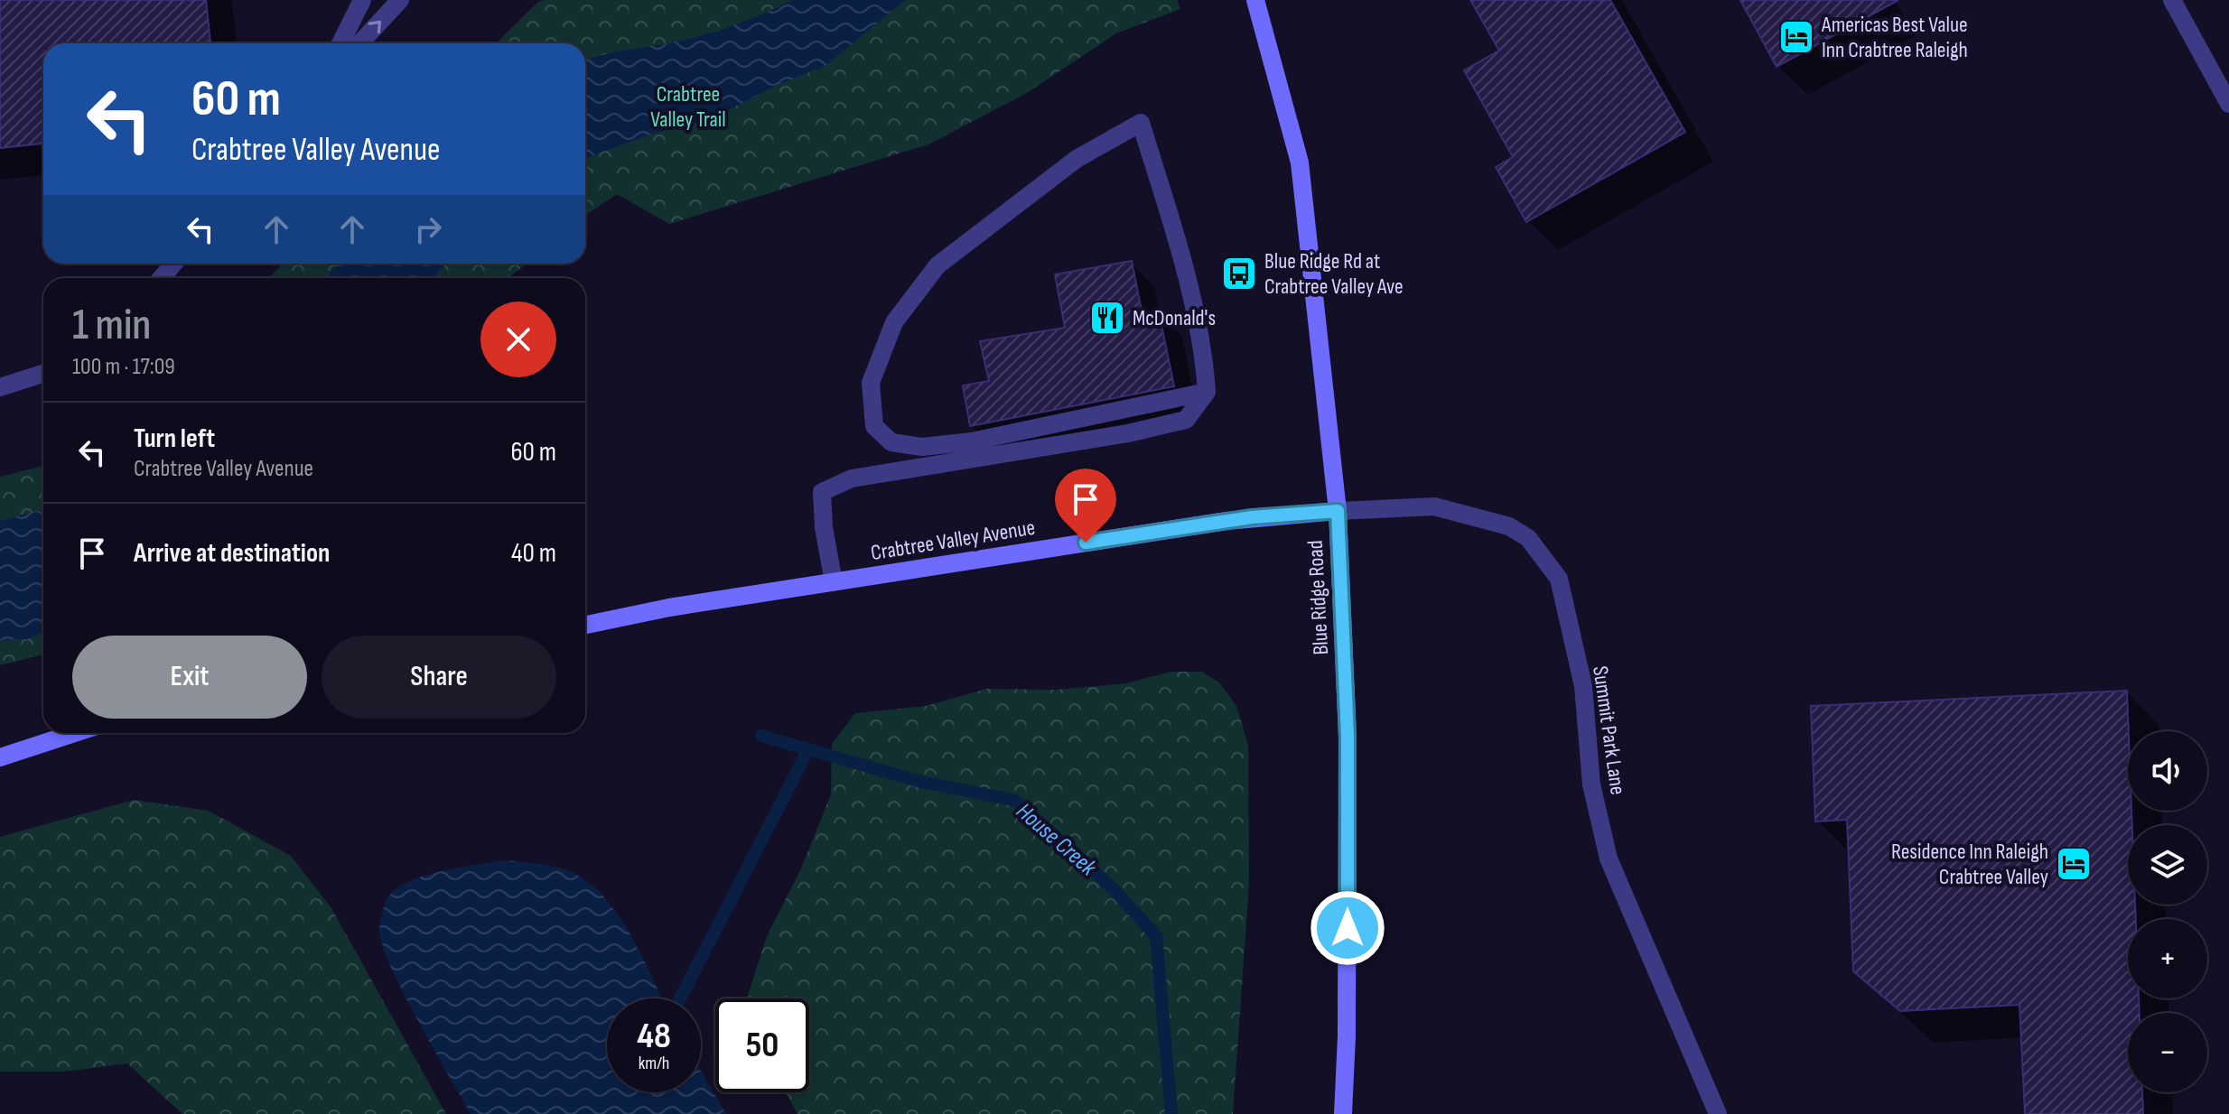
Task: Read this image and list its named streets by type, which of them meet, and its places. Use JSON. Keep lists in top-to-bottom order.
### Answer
{
  "streets": {
    "main road": ["Crabtree Valley Avenue", "Blue Ridge Road"],
    "street": ["Summit Park Lane"]
  },
  "crossings": [
    ["Crabtree Valley Avenue", "Blue Ridge Road"],
    ["Crabtree Valley Avenue", "Summit Park Lane"],
    ["Blue Ridge Road", "Summit Park Lane"]
  ],
  "water": ["House Creek"],
  "parks": ["Crabtree Valley Trail"],
  "places": {
    "hotel": ["Americas Best Value Inn Crabtree Raleigh", "Residence Inn Raleigh Crabtree Valley"],
    "bus stop": ["Blue Ridge Rd at Crabtree Valley Ave"],
    "restaurant": ["McDonald's"]
  },
  "page": {
    "turn": ["60 m", "Crabtree Valley Avenue"],
    "heading": ["1 min", "100 m · 17:09"],
    "list": [
      {
        "name": "Turn left",
        "note": "Crabtree Valley Avenue",
        "value": "60 m"
      },
      {
        "name": "Arrive at destination",
        "value": "40 m"
      }
    ],
    "buttons": ["Exit", "Share"],
    "map_buttons": ["+", "−"],
    "speed": "48 km/h",
    "limit": "50"
  }
}
